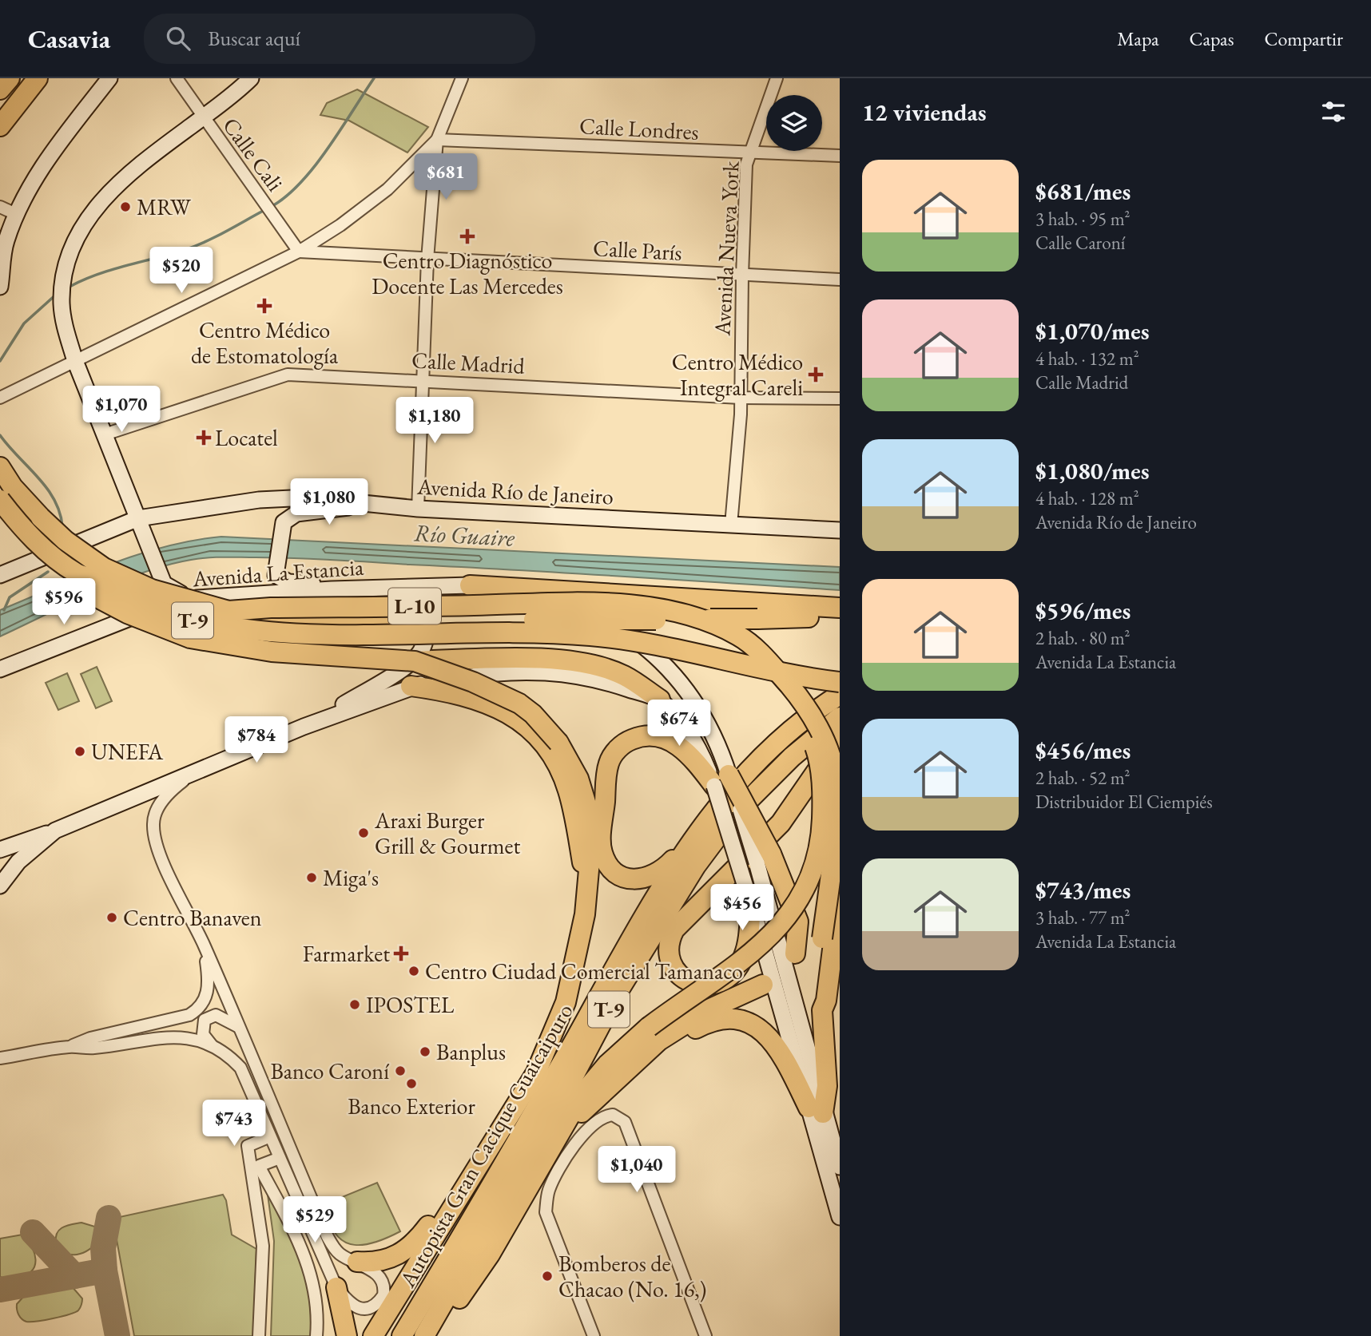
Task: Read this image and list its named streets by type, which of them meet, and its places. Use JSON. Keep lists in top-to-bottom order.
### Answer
{
  "streets": {
    "highway": ["L-10", "T-9", "Autopista Gran Cacique Guaicaipuro"],
    "street": [
      "Calle Londres",
      "Calle Cali",
      "Avenida Nueva York",
      "Calle París",
      "Calle Madrid",
      "Avenida Río de Janeiro",
      "Avenida La Estancia"
    ]
  },
  "crossings": [
    ["Calle Londres", "Avenida Nueva York"],
    ["Calle Cali", "Calle París"],
    ["Avenida Nueva York", "Calle París"],
    ["Avenida Nueva York", "Calle Madrid"],
    ["Avenida Nueva York", "Avenida Río de Janeiro"]
  ],
  "water": ["Río Guaire"],
  "places": {
    "other": [
      "MRW",
      "UNEFA",
      "Araxi Burger Grill & Gourmet",
      "Miga's",
      "Centro Banaven",
      "Centro Ciudad Comercial Tamanaco",
      "IPOSTEL",
      "Banplus",
      "Banco Caroní",
      "Banco Exterior",
      "Bomberos de Chacao (No. 16,)"
    ],
    "health": [
      "Centro Diagnóstico Docente Las Mercedes",
      "Centro Médico de Estomatología",
      "Centro Médico Integral Careli",
      "Locatel",
      "Farmarket"
    ]
  },
  "page": {
    "header": "Casavia",
    "search": "Buscar aquí",
    "nav": ["Mapa", "Capas", "Compartir"],
    "heading": "12 viviendas",
    "list": [
      {
        "name": "$681/mes",
        "note": "3 hab. · 95 m² · Calle Caroní"
      },
      {
        "name": "$1,070/mes",
        "note": "4 hab. · 132 m² · Calle Madrid"
      },
      {
        "name": "$1,080/mes",
        "note": "4 hab. · 128 m² · Avenida Río de Janeiro"
      },
      {
        "name": "$596/mes",
        "note": "2 hab. · 80 m² · Avenida La Estancia"
      },
      {
        "name": "$456/mes",
        "note": "2 hab. · 52 m² · Distribuidor El Ciempiés"
      },
      {
        "name": "$743/mes",
        "note": "3 hab. · 77 m² · Avenida La Estancia"
      }
    ],
    "price": [
      "$681",
      "$520",
      "$1,070",
      "$1,180",
      "$1,080",
      "$596",
      "$674",
      "$784",
      "$456",
      "$743",
      "$1,040",
      "$529"
    ]
  }
}
